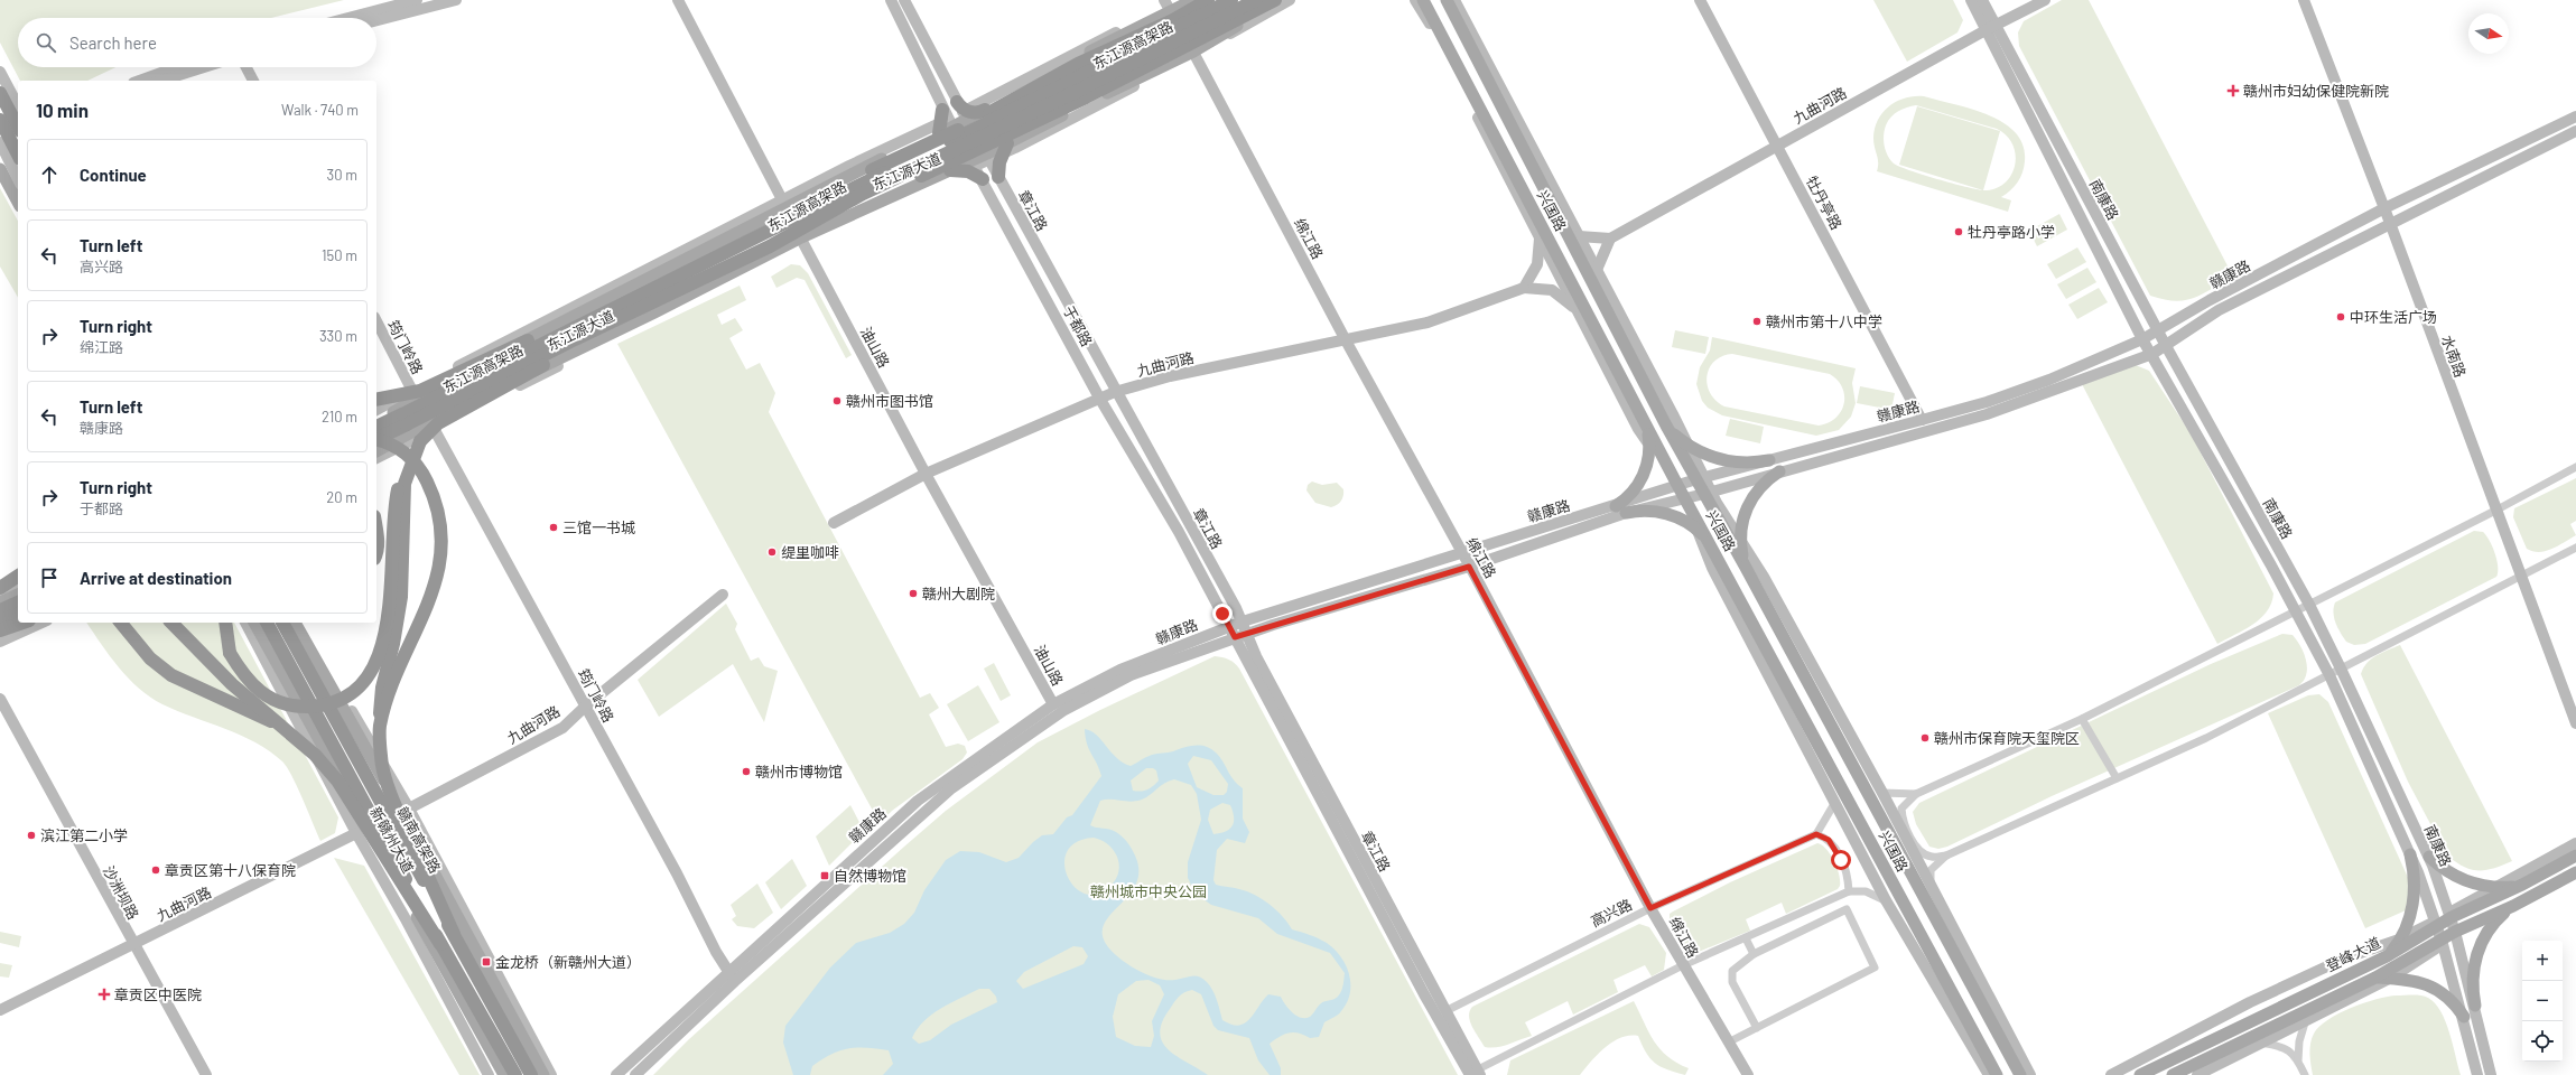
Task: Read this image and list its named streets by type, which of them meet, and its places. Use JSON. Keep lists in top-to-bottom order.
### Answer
{
  "streets": {
    "highway": ["东江源高架路", "赣南高架路"],
    "main road": [
      "东江源大道",
      "兴国路",
      "新赣州大道",
      "登峰大道"
    ],
    "street": [
      "九曲河路",
      "南康路",
      "牡丹亭路",
      "章江路",
      "绵江路",
      "赣康路",
      "于都路",
      "筠门岭路",
      "油山路",
      "水南路",
      "沙洲坝路",
      "高兴路"
    ]
  },
  "crossings": [
    ["九曲河路", "南康路"],
    ["九曲河路", "牡丹亭路"],
    ["九曲河路", "章江路"],
    ["九曲河路", "绵江路"],
    ["九曲河路", "于都路"],
    ["九曲河路", "筠门岭路"],
    ["九曲河路", "油山路"],
    ["九曲河路", "沙洲坝路"],
    ["东江源大道", "绵江路"],
    ["东江源大道", "筠门岭路"],
    ["东江源大道", "油山路"],
    ["南康路", "赣康路"],
    ["南康路", "登峰大道"],
    ["牡丹亭路", "赣康路"],
    ["章江路", "赣康路"],
    ["章江路", "于都路"],
    ["章江路", "高兴路"],
    ["兴国路", "赣康路"],
    ["绵江路", "赣康路"],
    ["绵江路", "高兴路"],
    ["赣康路", "于都路"],
    ["赣康路", "筠门岭路"],
    ["赣康路", "油山路"],
    ["赣康路", "水南路"]
  ],
  "parks": ["赣州城市中央公园"],
  "places": {
    "health": ["赣州市妇幼保健院新院", "章贡区中医院"],
    "other": [
      "牡丹亭路小学",
      "中环生活广场",
      "赣州市第十八中学",
      "赣州市图书馆",
      "三馆一书城",
      "缇里咖啡",
      "赣州大剧院",
      "赣州市保育院天玺院区",
      "赣州市博物馆",
      "滨江第二小学",
      "章贡区第十八保育院"
    ],
    "transit": ["自然博物馆", "金龙桥（新赣州大道）"]
  },
  "north": "right",
  "page": {
    "search": "Search here",
    "heading": ["10 min", "Walk · 740 m"],
    "list": [
      ["Continue", "30 m"],
      ["Turn left", "高兴路", "150 m"],
      ["Turn right", "绵江路", "330 m"],
      ["Turn left", "赣康路", "210 m"],
      ["Turn right", "于都路", "20 m"],
      "Arrive at destination"
    ],
    "map_buttons": ["+", "−"]
  }
}
